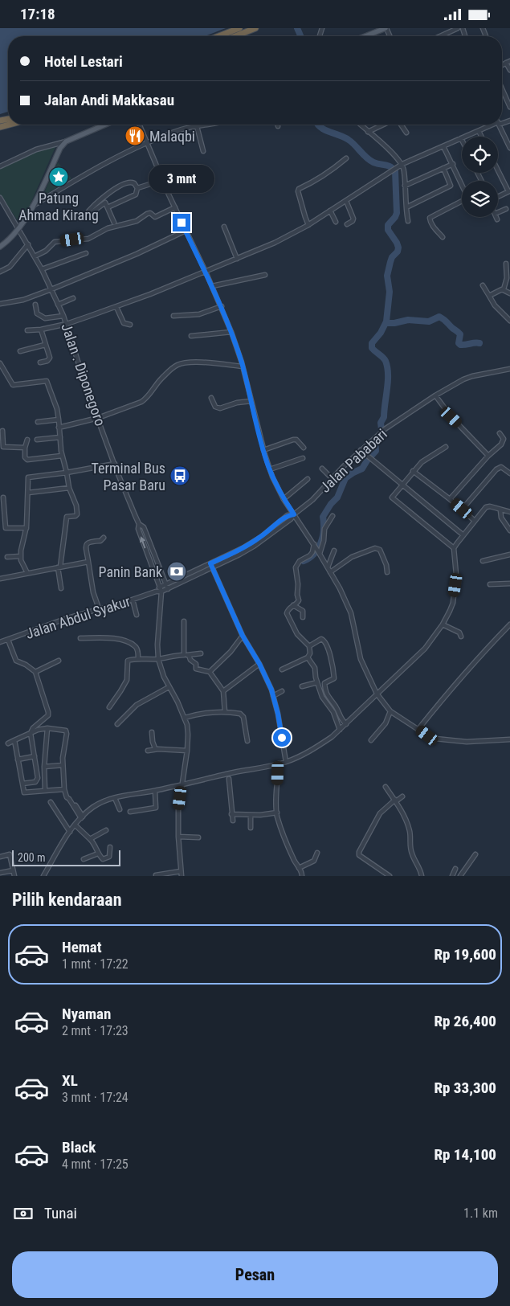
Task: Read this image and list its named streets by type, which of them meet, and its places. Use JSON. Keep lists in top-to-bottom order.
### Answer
{
  "streets": {
    "street": ["Jalan . Diponegoro", "Jalan Pababari", "Jalan Abdul Syakur"]
  },
  "crossings": [
    ["Jalan Pababari", "Jalan Abdul Syakur"]
  ],
  "places": {
    "restaurant": ["Malaqbi"],
    "place": ["Patung Ahmad Kirang"],
    "bus stop": ["Terminal Bus Pasar Baru"],
    "bank": ["Panin Bank"]
  },
  "scale_bar": "200 m",
  "page": {
    "status": "17:18",
    "banner": ["Hotel Lestari", "Jalan Andi Makkasau"],
    "bubble": "3 mnt",
    "scale": "200 m",
    "heading": "Pilih kendaraan",
    "list": [
      {
        "name": "Hemat",
        "note": "1 mnt · 17:22",
        "value": "Rp 19,600"
      },
      {
        "name": "Nyaman",
        "note": "2 mnt · 17:23",
        "value": "Rp 26,400"
      },
      {
        "name": "XL",
        "note": "3 mnt · 17:24",
        "value": "Rp 33,300"
      },
      {
        "name": "Black",
        "note": "4 mnt · 17:25",
        "value": "Rp 14,100"
      }
    ],
    "pay": ["Tunai", "1.1 km"],
    "buttons": "Pesan"
  }
}
